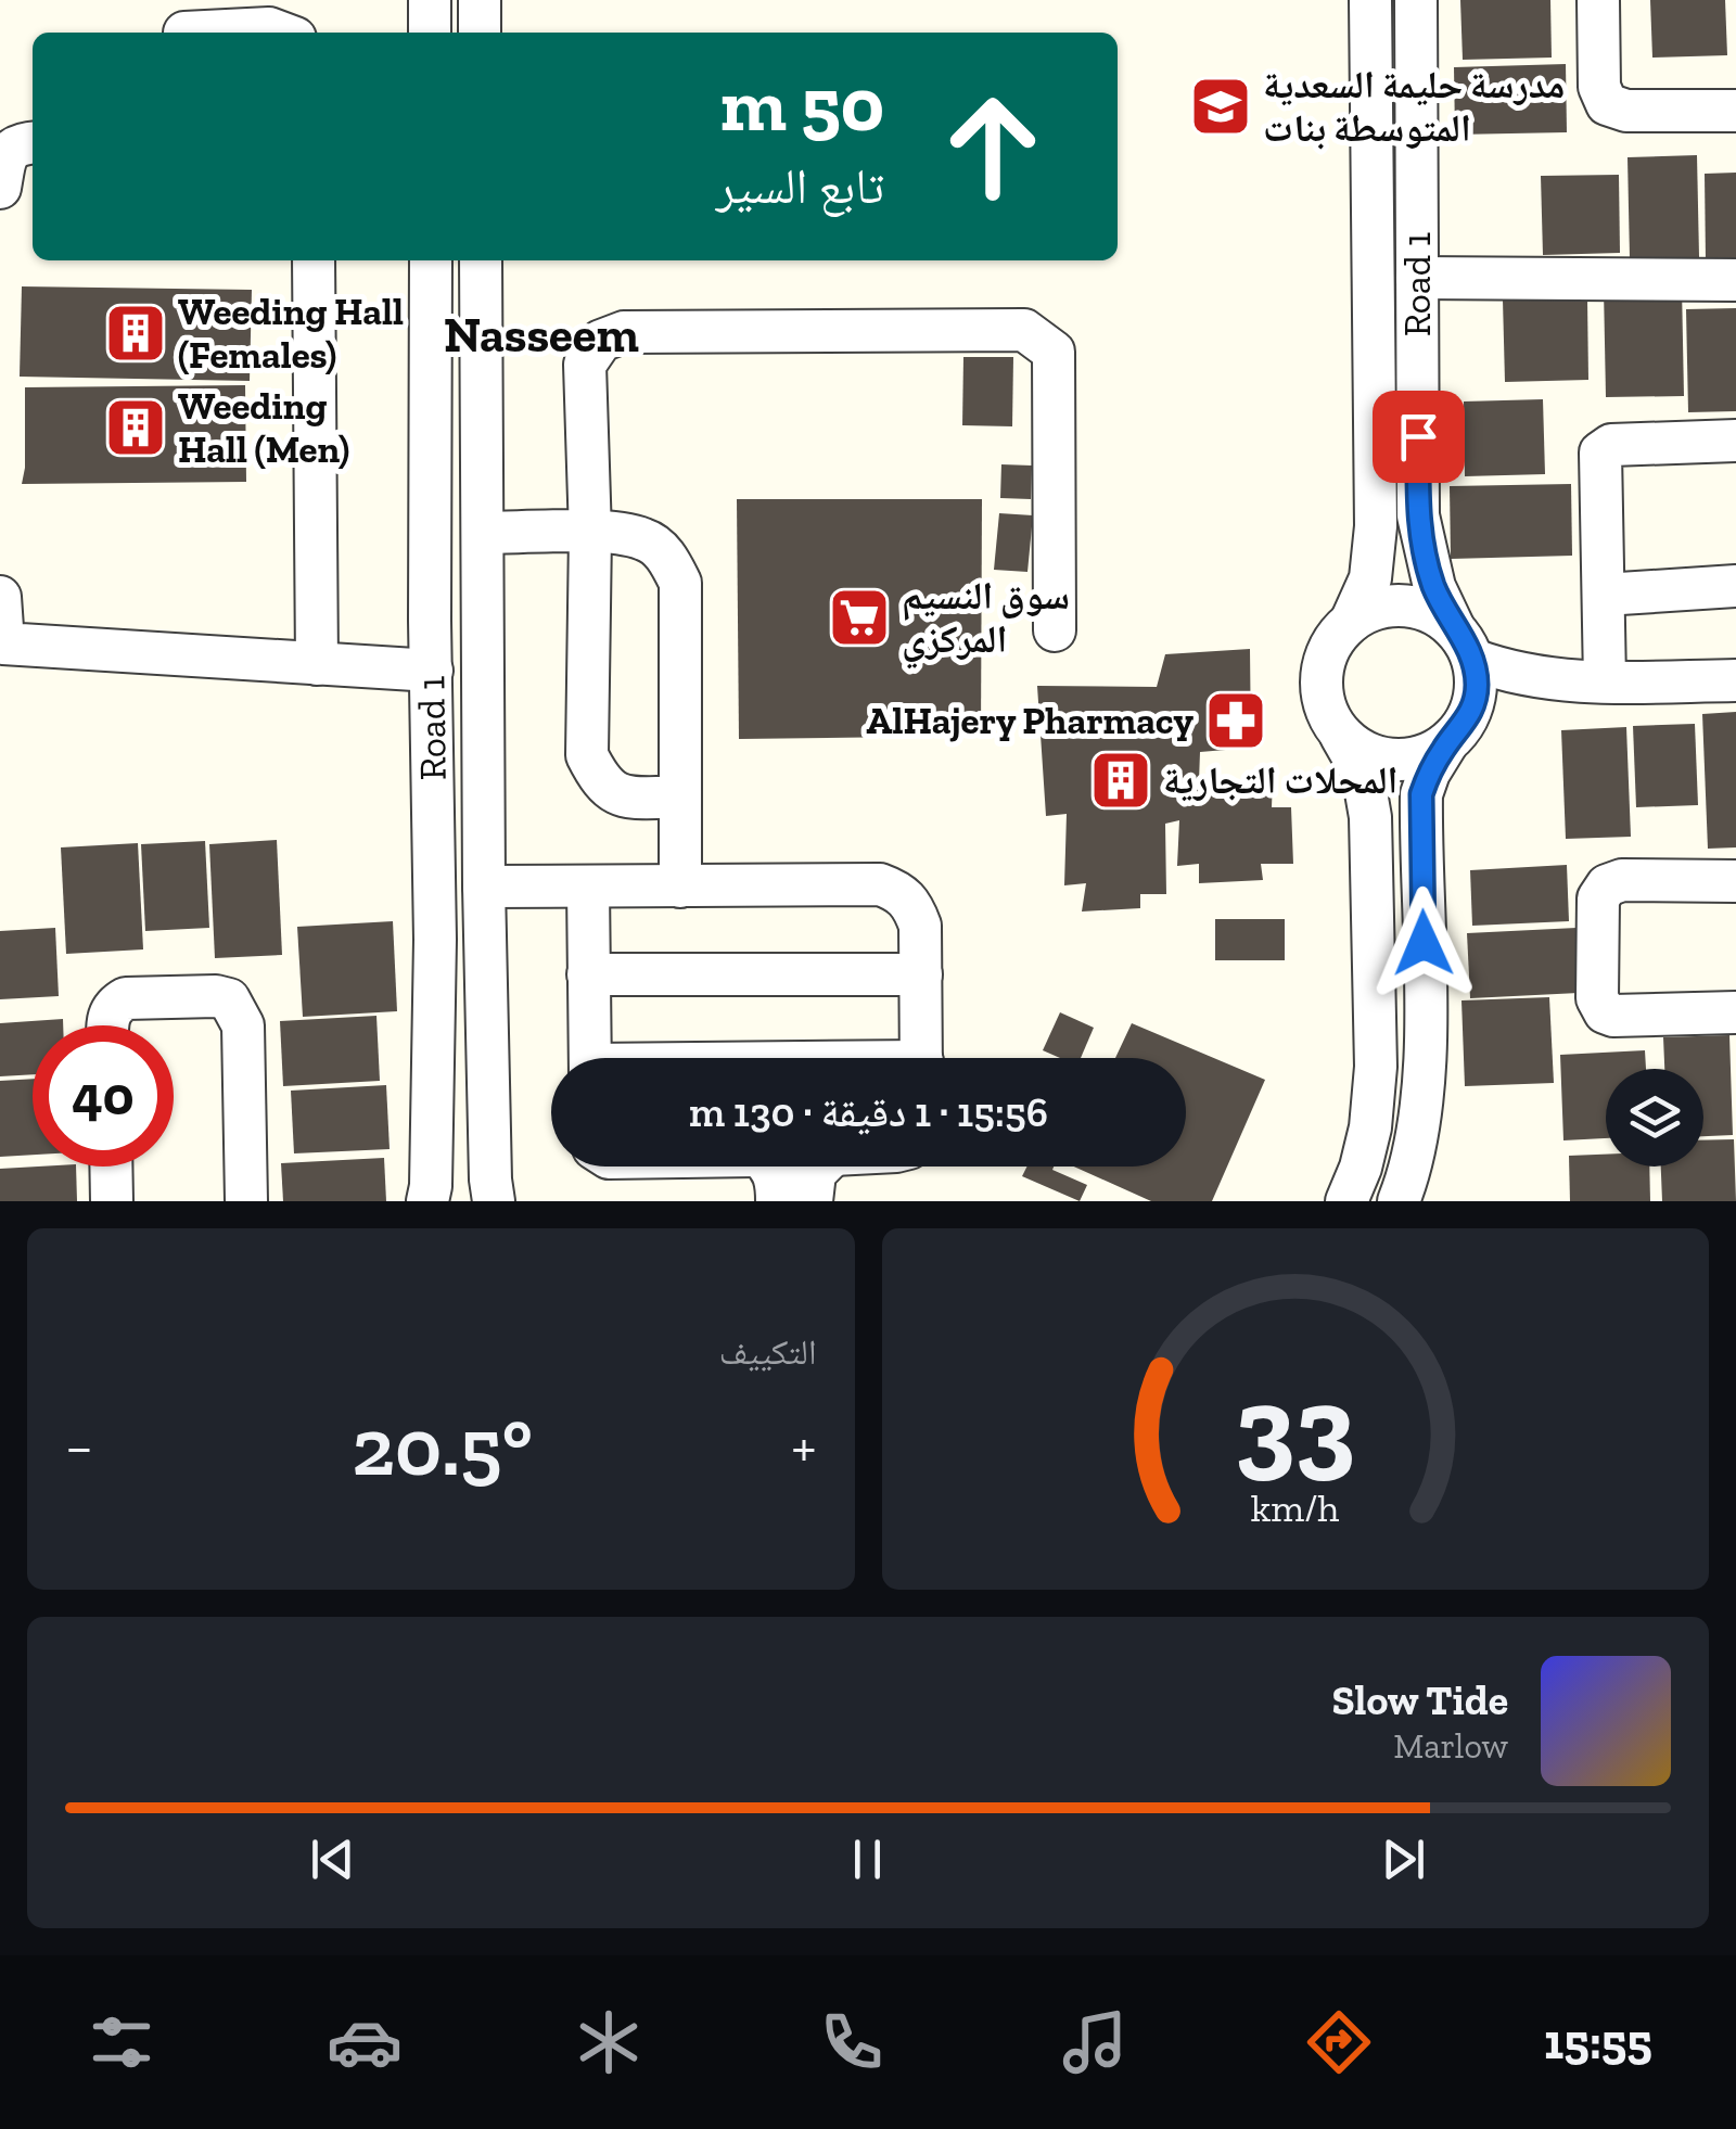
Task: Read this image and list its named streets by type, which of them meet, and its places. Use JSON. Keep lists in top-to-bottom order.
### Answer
{
  "streets": {
    "street": ["Road 1"]
  },
  "districts": ["Nasseem"],
  "places": {
    "school or university": ["مدرسة حليمة السعدية المتوسطة بنات"],
    "building": ["Weeding Hall (Females)", "Weeding Hall (Men)", "المحلات التجارية"],
    "supermarket": ["سوق النسيم المركزي"],
    "pharmacy": ["AlHajery Pharmacy"]
  },
  "page": {
    "turn": ["50 m", "تابع السير"],
    "limit": "40",
    "trip": "15:56 · 1 دقيقة · 130 m",
    "tile": "التكييف",
    "heat": ["−", "20.5°", "+"],
    "song": ["Slow Tide", "Marlow"],
    "tabs": "15:55",
    "gauge": ["33", "km/h"]
  }
}
